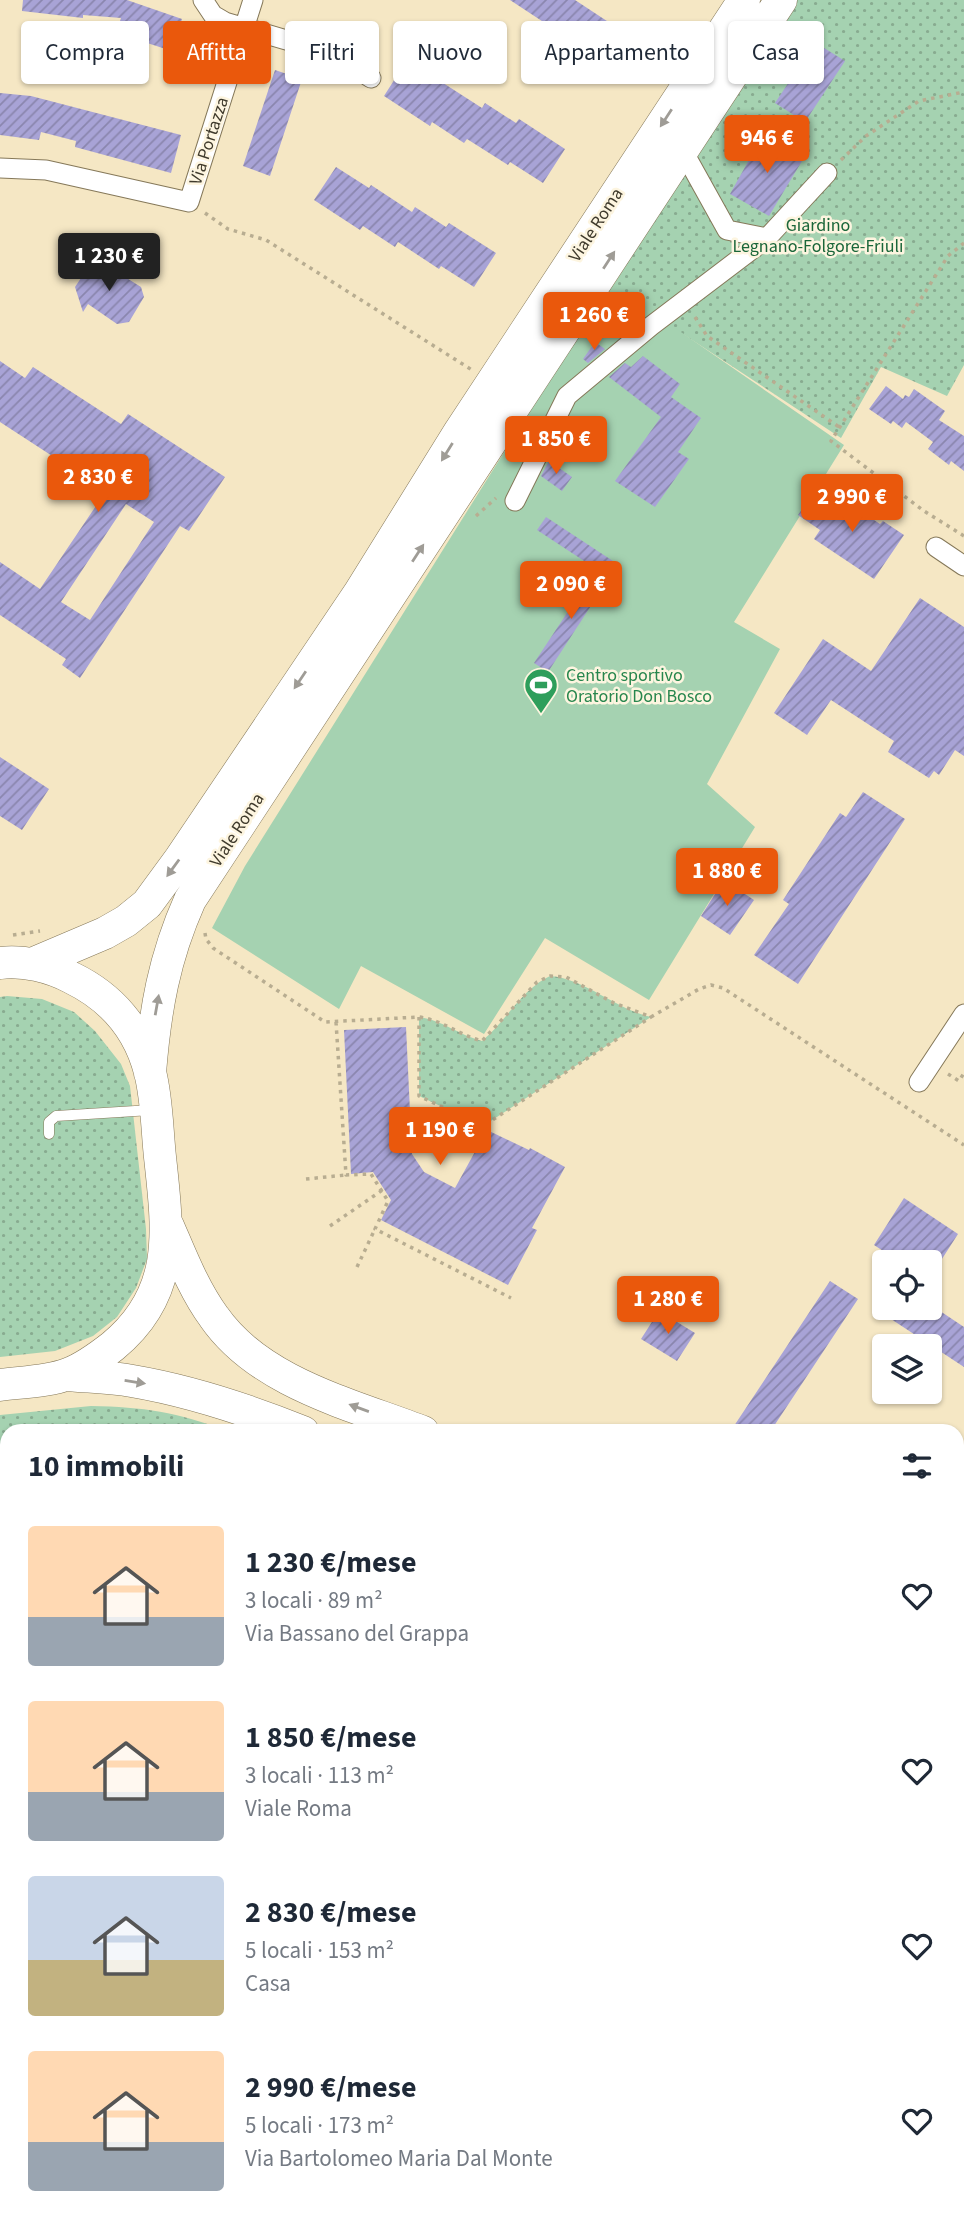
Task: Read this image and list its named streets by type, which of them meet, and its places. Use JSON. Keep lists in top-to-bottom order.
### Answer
{
  "streets": {
    "main road": ["Viale Roma"],
    "street": ["Via Portazza"]
  },
  "parks": ["Giardino Legnano-Folgore-Friuli"],
  "places": {
    "sports": ["Centro sportivo Oratorio Don Bosco"]
  },
  "page": {
    "chip": [
      "Compra",
      "Affitta",
      "Filtri",
      "Nuovo",
      "Appartamento",
      "Casa"
    ],
    "price": [
      "946 €",
      "1 230 €",
      "1 260 €",
      "1 850 €",
      "2 830 €",
      "2 990 €",
      "2 090 €",
      "1 880 €",
      "1 190 €",
      "1 280 €"
    ],
    "heading": "10 immobili",
    "list": [
      {
        "name": "1 230 €/mese",
        "note": "3 locali · 89 m² · Via Bassano del Grappa"
      },
      {
        "name": "1 850 €/mese",
        "note": "3 locali · 113 m² · Viale Roma"
      },
      {
        "name": "2 830 €/mese",
        "note": "5 locali · 153 m² · Casa"
      },
      {
        "name": "2 990 €/mese",
        "note": "5 locali · 173 m² · Via Bartolomeo Maria Dal Monte"
      }
    ]
  }
}
